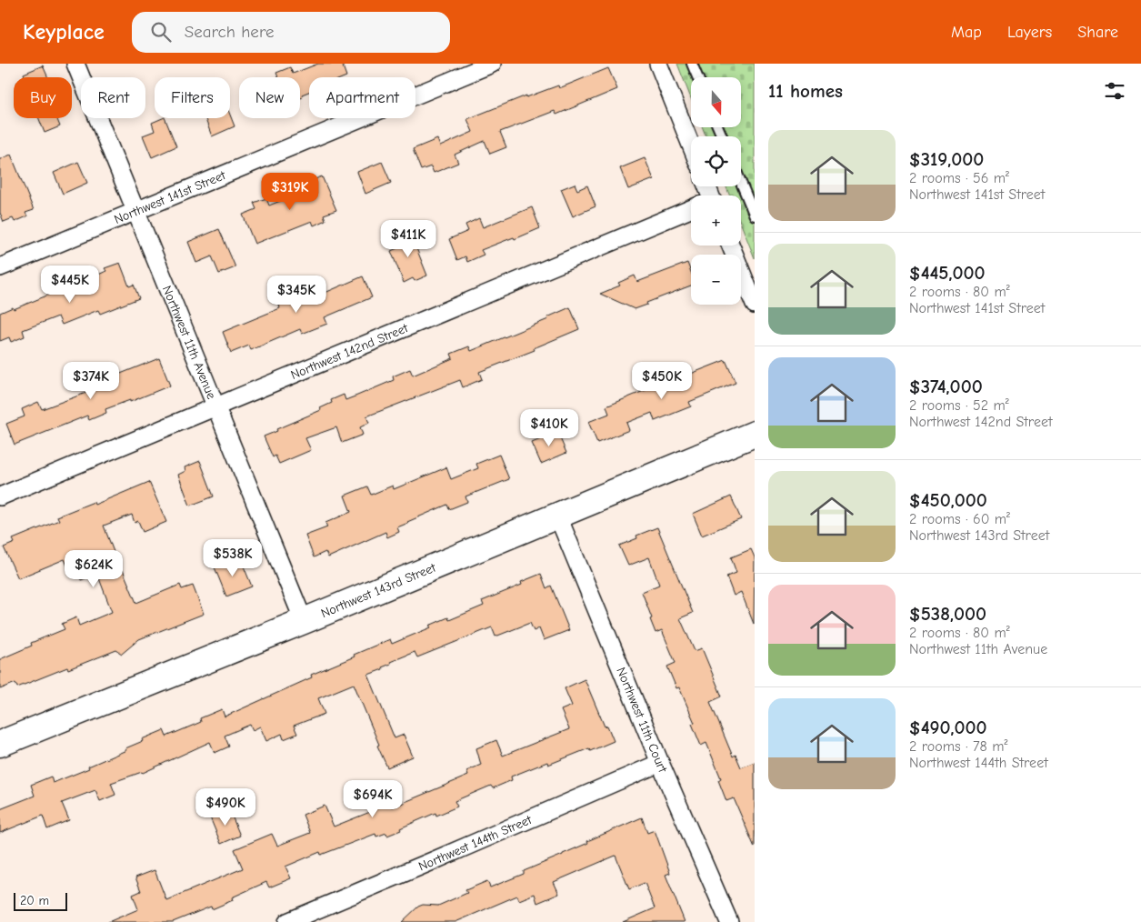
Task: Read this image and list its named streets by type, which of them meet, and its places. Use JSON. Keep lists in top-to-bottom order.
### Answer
{
  "streets": {
    "street": [
      "Northwest 141st Street",
      "Northwest 11th Avenue",
      "Northwest 142nd Street",
      "Northwest 143rd Street",
      "Northwest 11th Court",
      "Northwest 144th Street"
    ]
  },
  "crossings": [
    ["Northwest 141st Street", "Northwest 11th Avenue"],
    ["Northwest 11th Avenue", "Northwest 142nd Street"],
    ["Northwest 11th Avenue", "Northwest 143rd Street"],
    ["Northwest 143rd Street", "Northwest 11th Court"],
    ["Northwest 11th Court", "Northwest 144th Street"]
  ],
  "scale_bar": "20 m",
  "north": "bottom",
  "page": {
    "header": "Keyplace",
    "search": "Search here",
    "nav": ["Map", "Layers", "Share"],
    "heading": "11 homes",
    "map_buttons": ["+", "−"],
    "chip": [
      "Buy",
      "Rent",
      "Filters",
      "New",
      "Apartment"
    ],
    "list": [
      {
        "name": "$319,000",
        "note": "2 rooms · 56 m² · Northwest 141st Street"
      },
      {
        "name": "$445,000",
        "note": "2 rooms · 80 m² · Northwest 141st Street"
      },
      {
        "name": "$374,000",
        "note": "2 rooms · 52 m² · Northwest 142nd Street"
      },
      {
        "name": "$450,000",
        "note": "2 rooms · 60 m² · Northwest 143rd Street"
      },
      {
        "name": "$538,000",
        "note": "2 rooms · 80 m² · Northwest 11th Avenue"
      },
      {
        "name": "$490,000",
        "note": "2 rooms · 78 m² · Northwest 144th Street"
      }
    ],
    "price": [
      "$319K",
      "$411K",
      "$445K",
      "$345K",
      "$374K",
      "$450K",
      "$410K",
      "$538K",
      "$624K",
      "$694K",
      "$490K"
    ],
    "scale": "20 m"
  }
}
